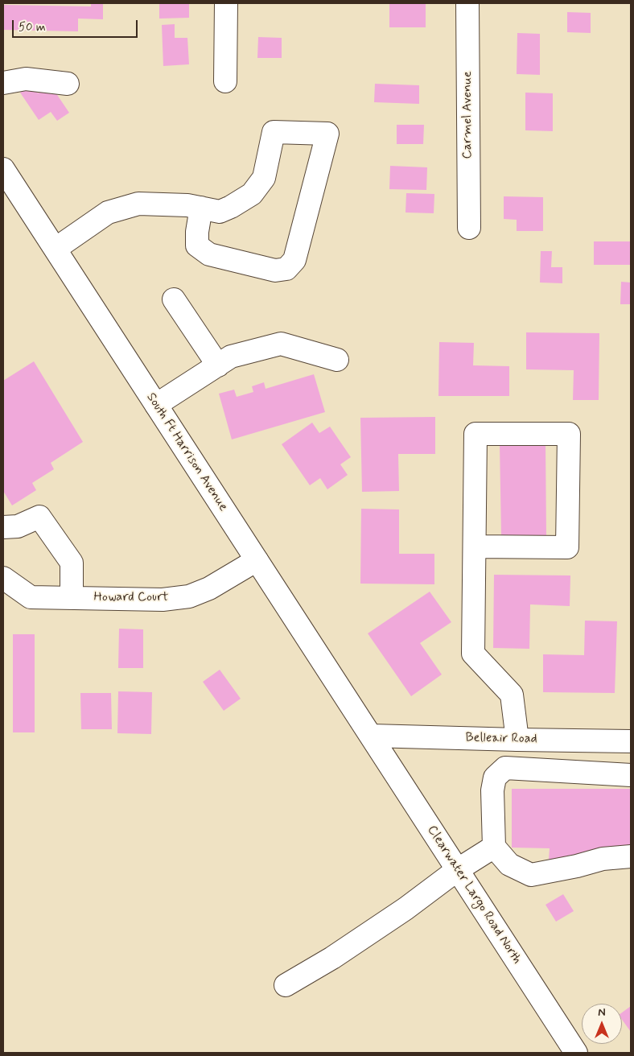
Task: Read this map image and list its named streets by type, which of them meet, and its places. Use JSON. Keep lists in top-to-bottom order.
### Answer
{
  "streets": {
    "main road": [
      "Carmel Avenue",
      "South Ft Harrison Avenue",
      "Howard Court",
      "Belleair Road",
      "Clearwater Largo Road North"
    ]
  },
  "crossings": [
    ["South Ft Harrison Avenue", "Howard Court"],
    ["South Ft Harrison Avenue", "Belleair Road"],
    ["South Ft Harrison Avenue", "Clearwater Largo Road North"],
    ["Belleair Road", "Clearwater Largo Road North"]
  ],
  "scale_bar": "50 m",
  "north": "top"
}
